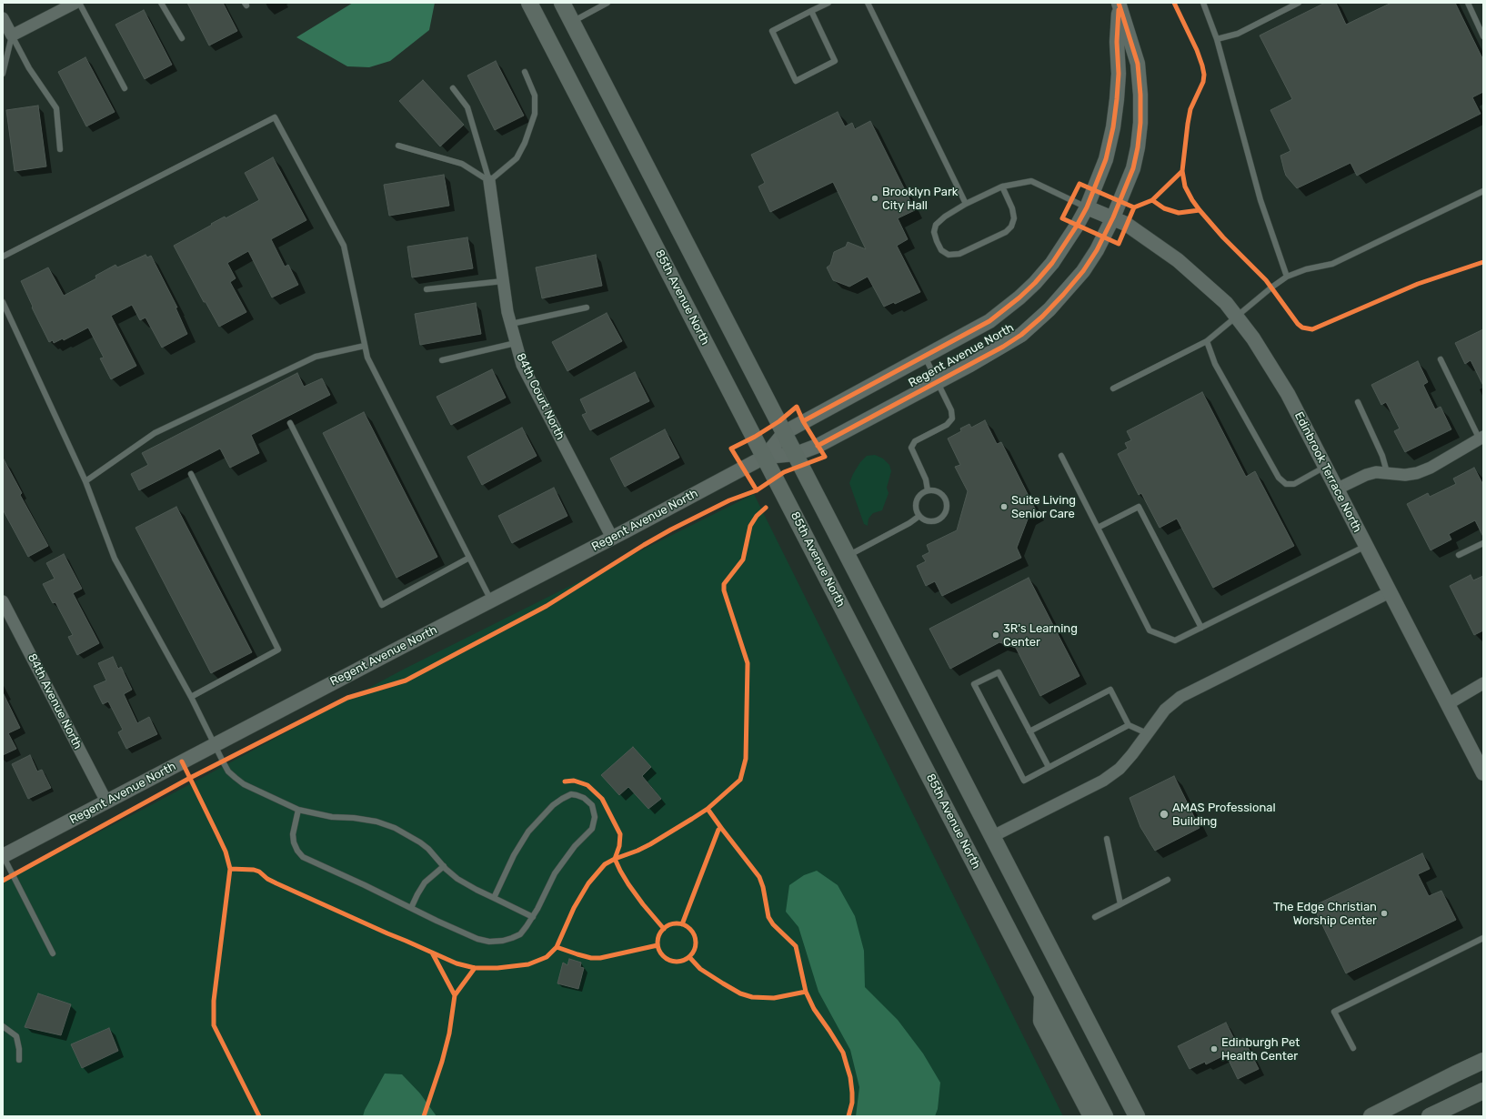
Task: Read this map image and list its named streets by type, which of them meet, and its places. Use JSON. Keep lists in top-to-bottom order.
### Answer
{
  "streets": {
    "main road": ["85th Avenue North"],
    "street": [
      "Regent Avenue North",
      "84th Court North",
      "Edinbrook Terrace North",
      "84th Avenue North"
    ]
  },
  "crossings": [
    ["85th Avenue North", "Regent Avenue North"],
    ["Regent Avenue North", "84th Court North"],
    ["Regent Avenue North", "Edinbrook Terrace North"],
    ["Regent Avenue North", "84th Avenue North"]
  ],
  "places": [
    "Brooklyn Park City Hall",
    "Suite Living Senior Care",
    "3R's Learning Center",
    "AMAS Professional Building",
    "The Edge Christian Worship Center",
    "Edinburgh Pet Health Center"
  ]
}
